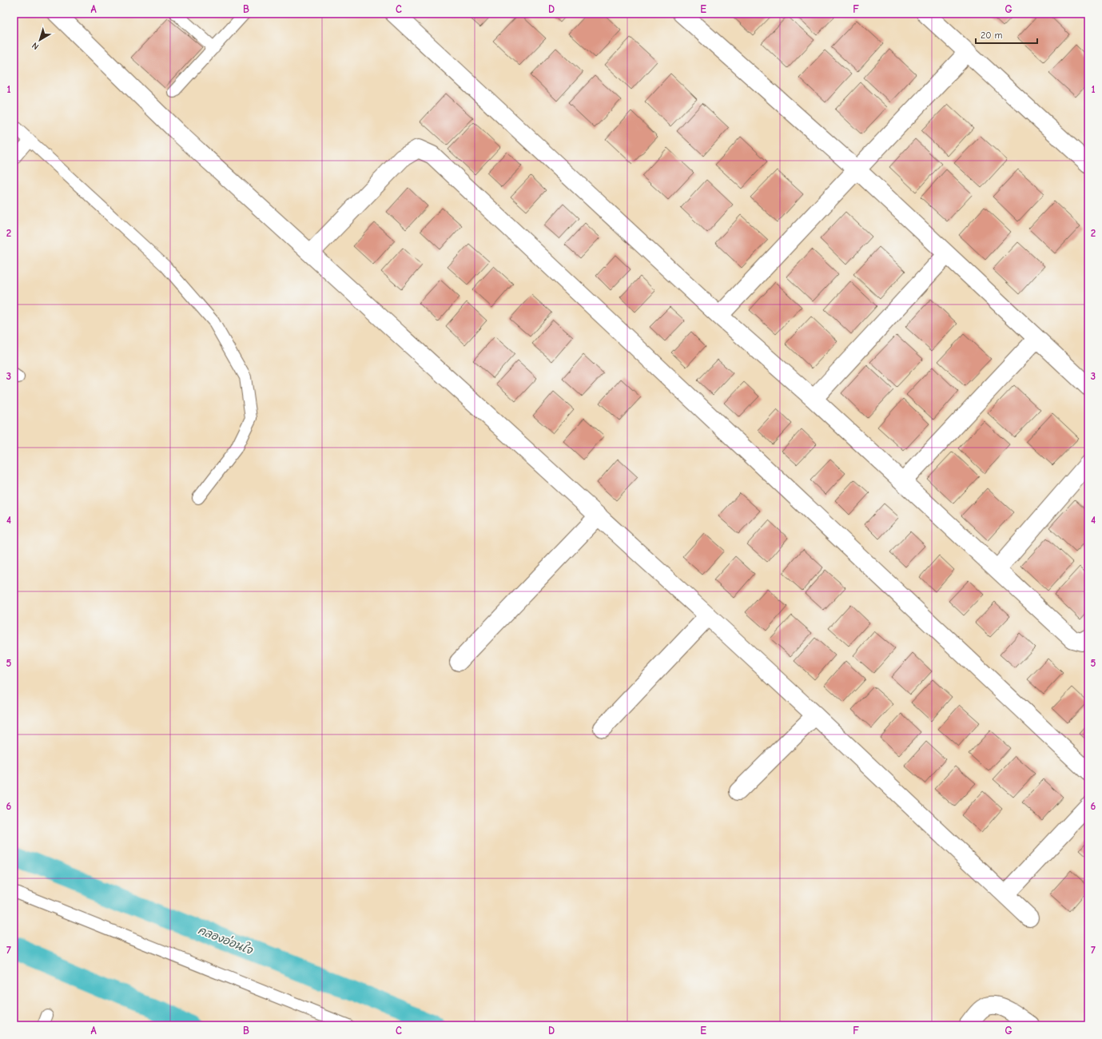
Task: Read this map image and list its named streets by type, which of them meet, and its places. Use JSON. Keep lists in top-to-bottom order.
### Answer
{
  "water": ["คลองอ่อนใจ"],
  "scale_bar": "20 m",
  "north": "bottom left",
  "grid": {
    "columns": [
      "A",
      "B",
      "C",
      "D",
      "E",
      "F",
      "G"
    ],
    "rows": [
      "1",
      "2",
      "3",
      "4",
      "5",
      "6",
      "7"
    ]
  }
}
